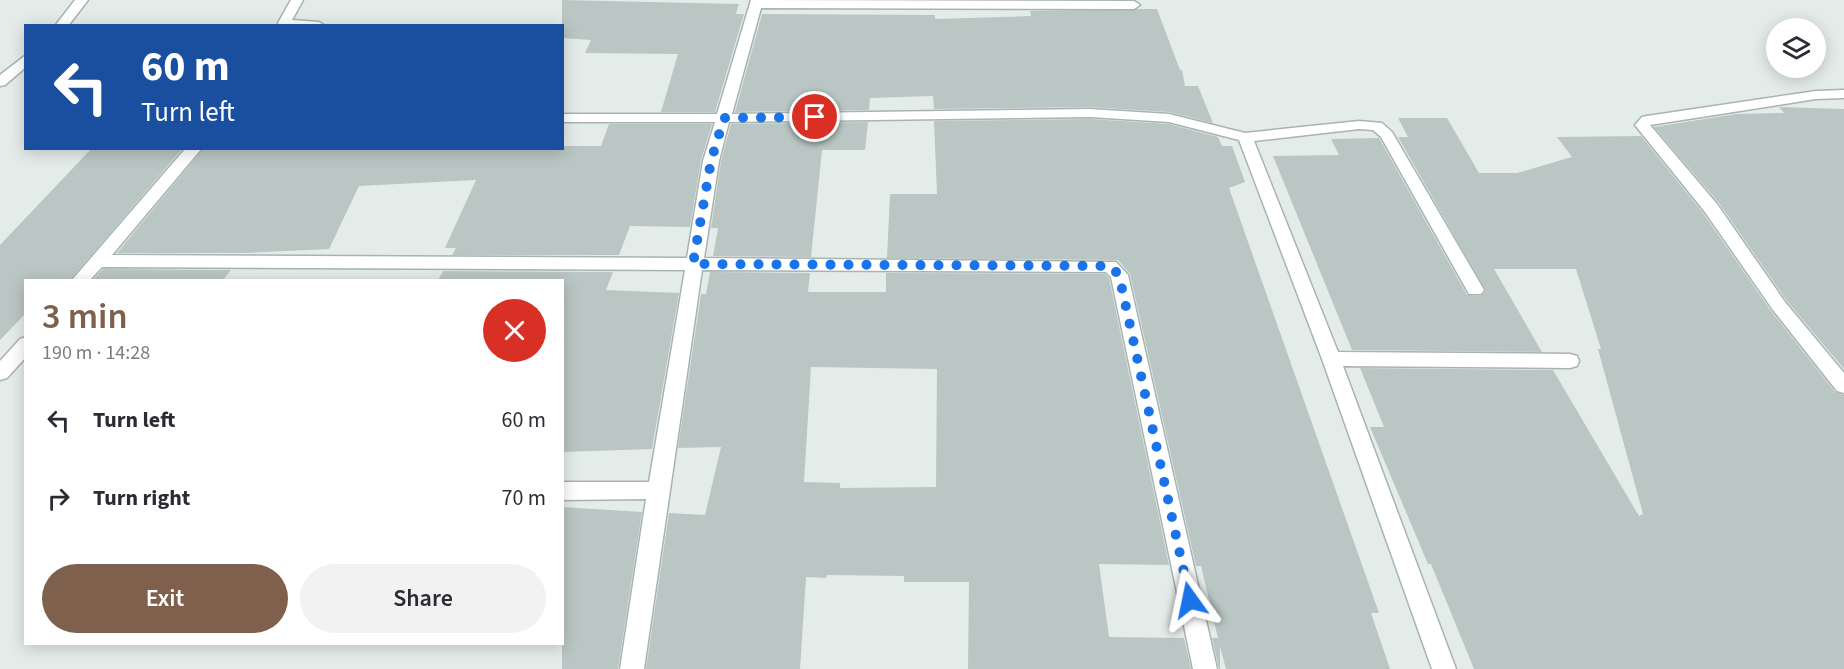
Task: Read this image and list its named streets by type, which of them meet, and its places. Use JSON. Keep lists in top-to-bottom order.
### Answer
{
  "page": {
    "turn": ["60 m", "Turn left"],
    "heading": ["3 min", "190 m · 14:28"],
    "list": [
      {
        "name": "Turn left",
        "value": "60 m"
      },
      {
        "name": "Turn right",
        "value": "70 m"
      }
    ],
    "buttons": ["Exit", "Share"]
  }
}
